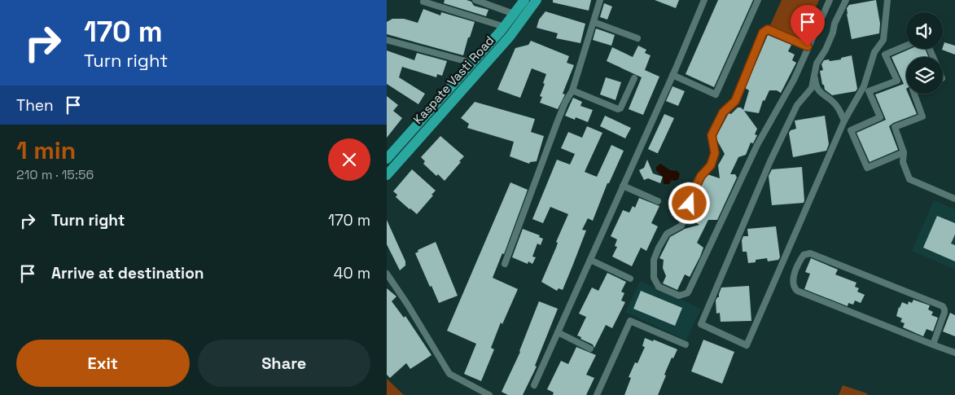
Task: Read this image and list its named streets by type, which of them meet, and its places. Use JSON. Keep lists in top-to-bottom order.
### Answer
{
  "streets": {
    "main road": ["Kaspate Vasti Road"]
  },
  "page": {
    "turn": ["170 m", "Turn right"],
    "then": "Then",
    "heading": ["1 min", "210 m · 15:56"],
    "list": [
      {
        "name": "Turn right",
        "value": "170 m"
      },
      {
        "name": "Arrive at destination",
        "value": "40 m"
      }
    ],
    "buttons": ["Exit", "Share"]
  }
}
